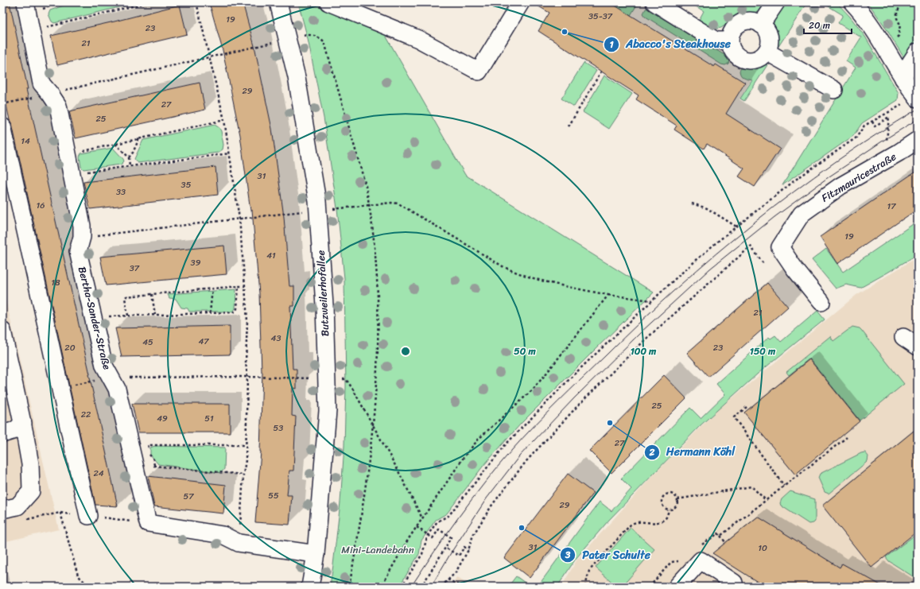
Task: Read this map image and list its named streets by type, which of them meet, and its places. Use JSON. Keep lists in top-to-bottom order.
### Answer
{
  "streets": {
    "street": ["Fitzmauricestraße", "Butzweilerhofallee", "Bertha-Sander-Straße"]
  },
  "crossings": [
    ["Butzweilerhofallee", "Bertha-Sander-Straße"]
  ],
  "parks": ["Mini-Landebahn"],
  "places": ["Abacco's Steakhouse", "Hermann Köhl", "Pater Schulte"],
  "house_numbers": [
    "35-37",
    "19",
    "23",
    "21",
    "29",
    "27",
    "25",
    "14",
    "31",
    "35",
    "33",
    "16",
    "17",
    "19",
    "41",
    "39",
    "37",
    "18",
    "21",
    "43",
    "47",
    "45",
    "20",
    "23",
    "25",
    "22",
    "49",
    "51",
    "53",
    "27",
    "24",
    "55",
    "57",
    "29",
    "31",
    "10"
  ],
  "scale_bar": "20 m",
  "rings": ["50 m", "100 m", "150 m"]
}
